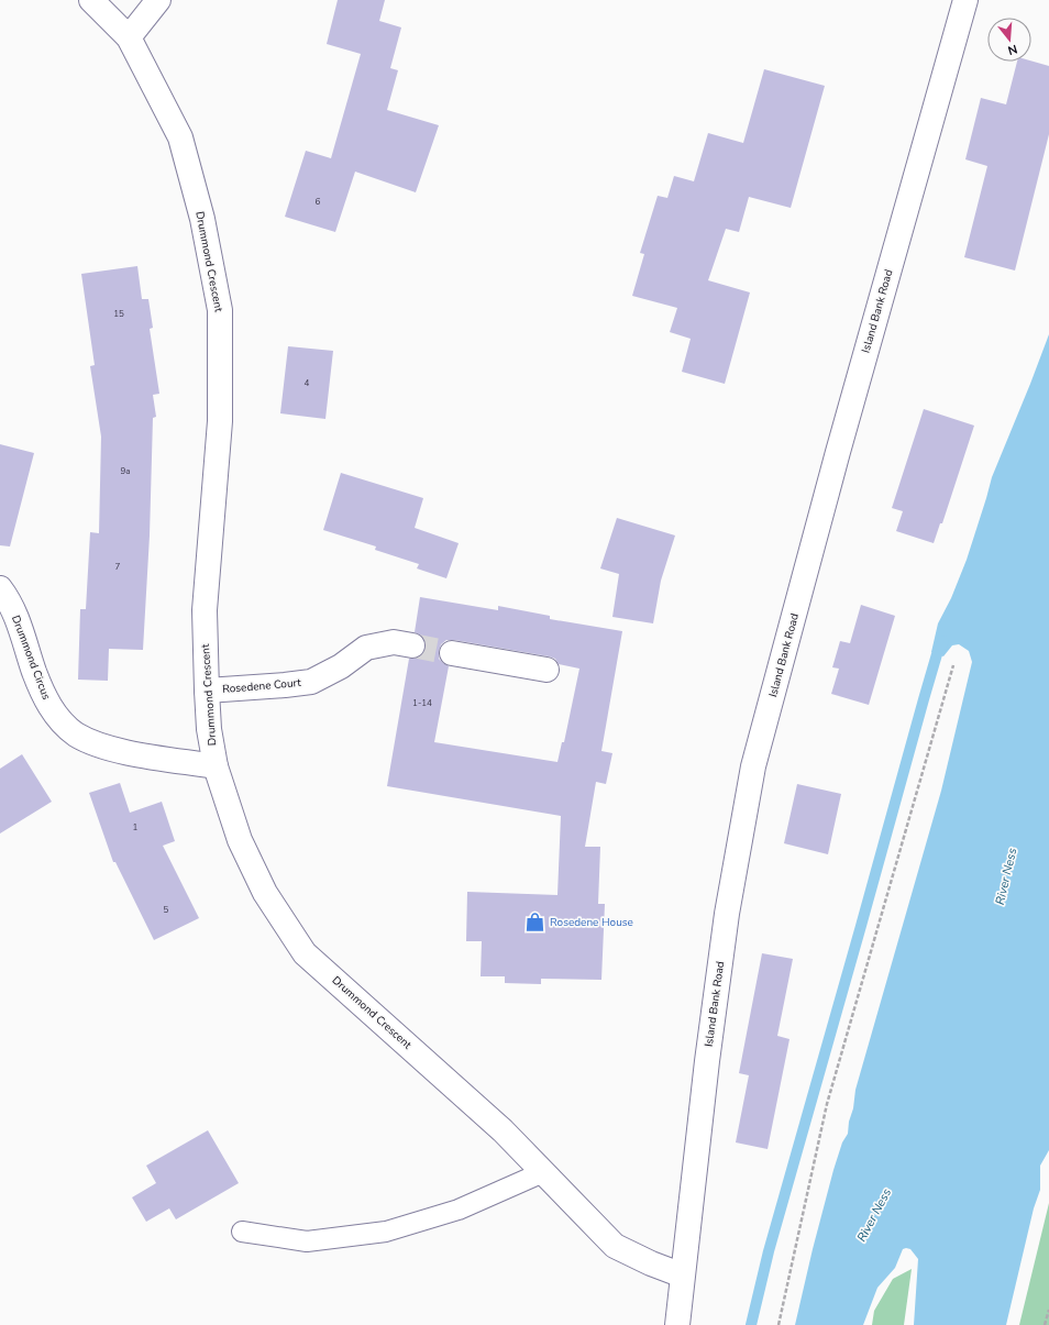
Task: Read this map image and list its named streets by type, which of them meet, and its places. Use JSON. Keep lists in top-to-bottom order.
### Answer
{
  "streets": {
    "street": [
      "Drummond Crescent",
      "Island Bank Road",
      "Drummond Circus",
      "Rosedene Court"
    ]
  },
  "crossings": [
    ["Drummond Crescent", "Island Bank Road"],
    ["Drummond Crescent", "Drummond Circus"],
    ["Drummond Crescent", "Rosedene Court"]
  ],
  "water": ["River Ness"],
  "places": {
    "shop": ["Rosedene House"]
  },
  "house_numbers": [
    "6",
    "15",
    "4",
    "9a",
    "7",
    "1-14",
    "1",
    "5"
  ],
  "north": "bottom"
}
